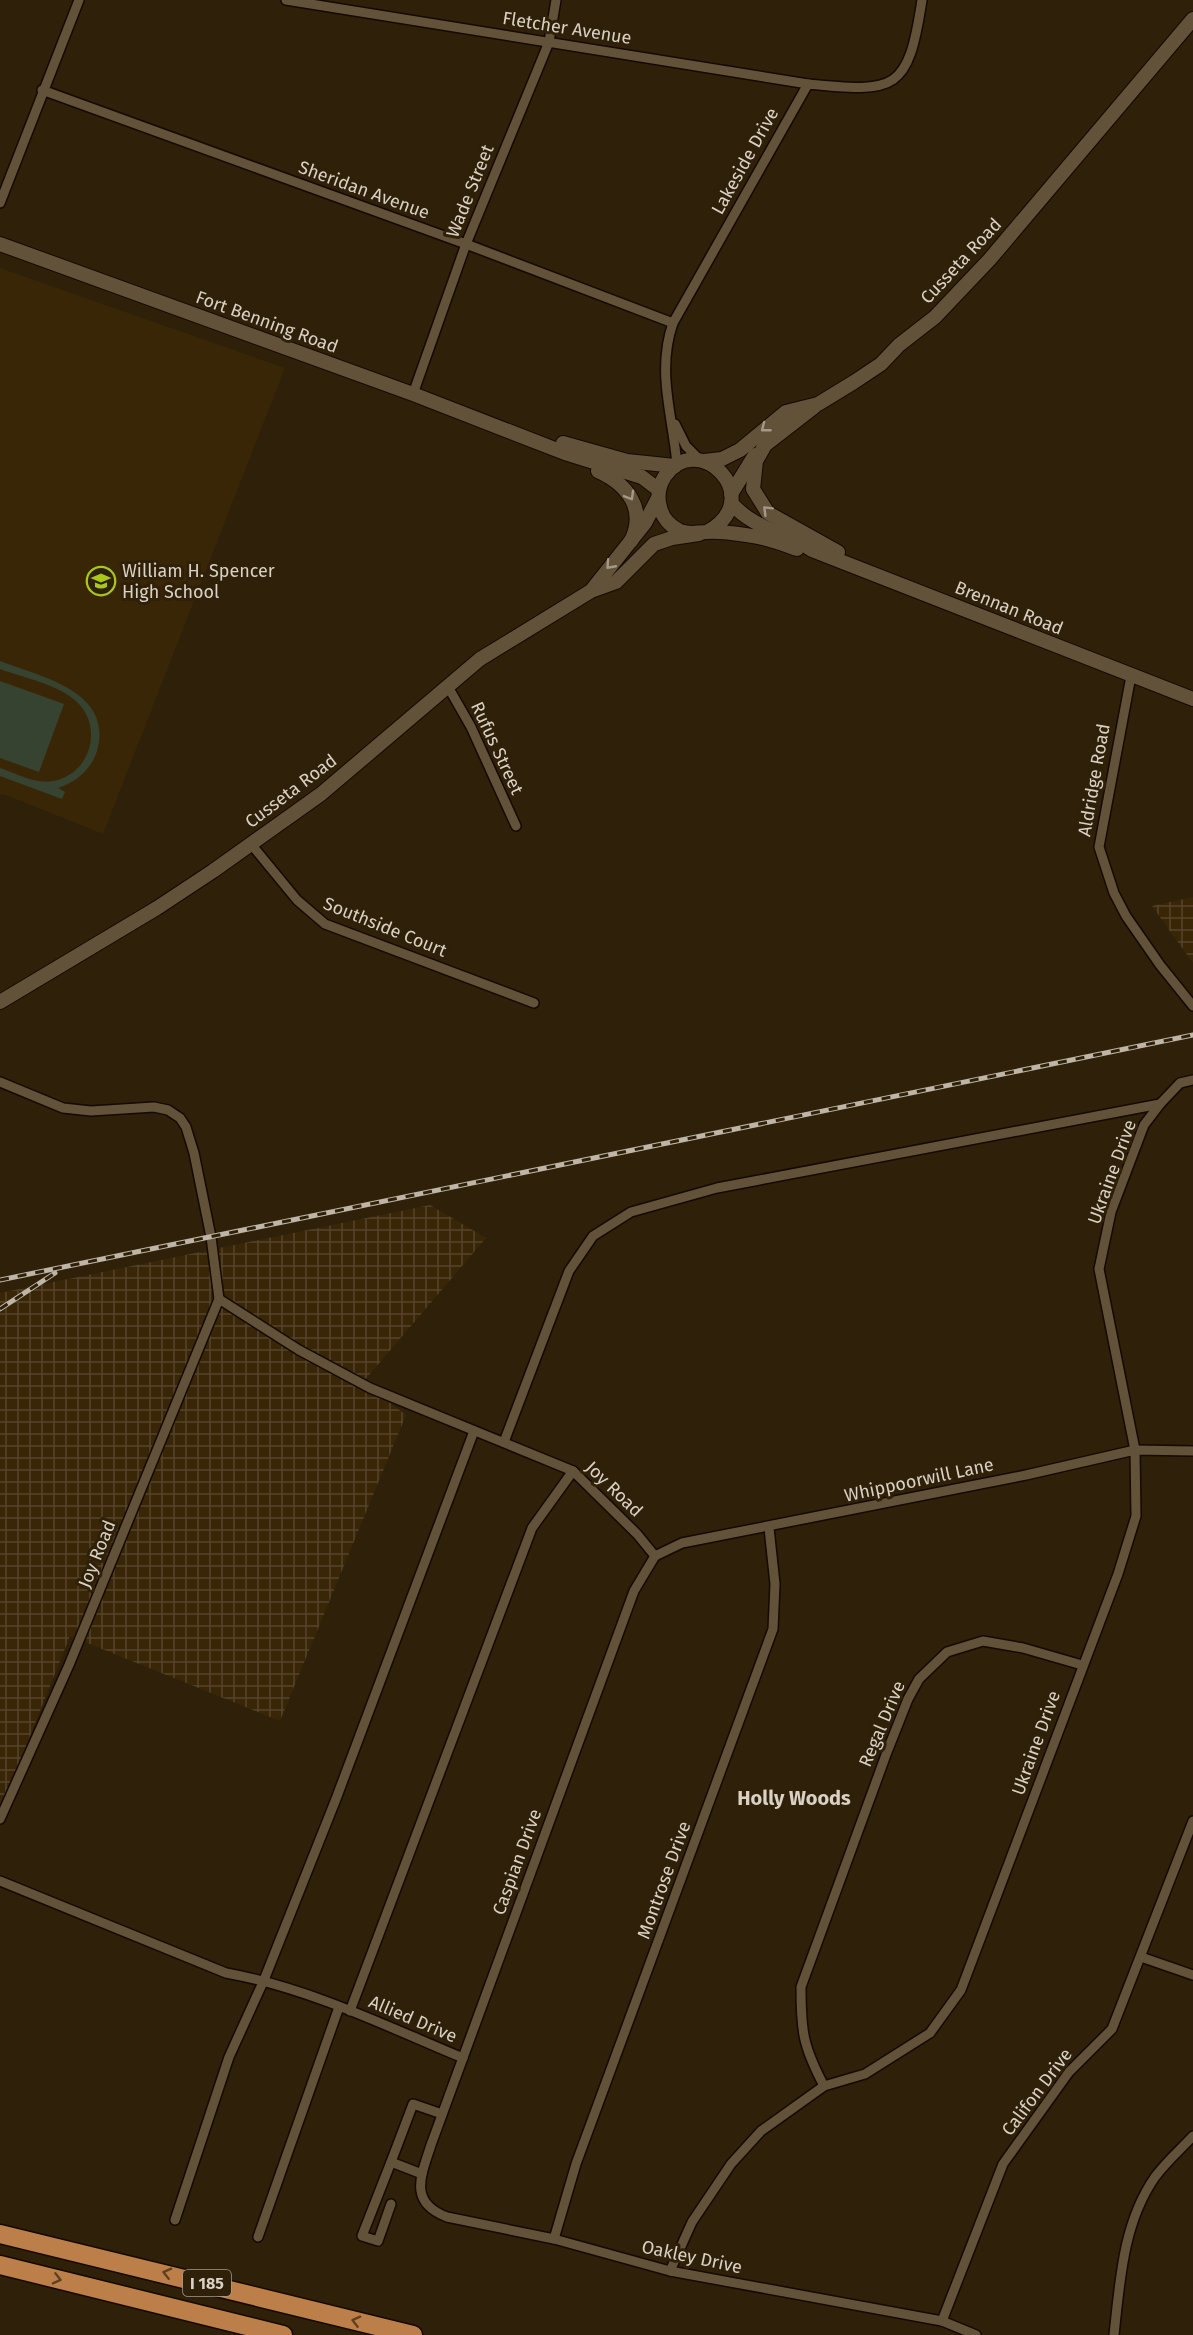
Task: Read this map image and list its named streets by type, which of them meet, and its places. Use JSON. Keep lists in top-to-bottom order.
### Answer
{
  "streets": {
    "highway": ["I 185"],
    "street": [
      "Fletcher Avenue",
      "Lakeside Drive",
      "Sheridan Avenue",
      "Wade Street",
      "Cusseta Road",
      "Fort Benning Road",
      "Brennan Road",
      "Rufus Street",
      "Aldridge Road",
      "Southside Court",
      "Ukraine Drive",
      "Whippoorwill Lane",
      "Joy Road",
      "Regal Drive",
      "Caspian Drive",
      "Montrose Drive",
      "Allied Drive",
      "Califon Drive",
      "Oakley Drive"
    ]
  },
  "crossings": [
    ["Fletcher Avenue", "Lakeside Drive"],
    ["Fletcher Avenue", "Wade Street"],
    ["Lakeside Drive", "Sheridan Avenue"],
    ["Lakeside Drive", "Cusseta Road"],
    ["Lakeside Drive", "Fort Benning Road"],
    ["Lakeside Drive", "Brennan Road"],
    ["Sheridan Avenue", "Wade Street"],
    ["Wade Street", "Fort Benning Road"],
    ["Cusseta Road", "Fort Benning Road"],
    ["Cusseta Road", "Brennan Road"],
    ["Cusseta Road", "Rufus Street"],
    ["Cusseta Road", "Southside Court"],
    ["Fort Benning Road", "Brennan Road"],
    ["Brennan Road", "Aldridge Road"],
    ["Ukraine Drive", "Whippoorwill Lane"],
    ["Ukraine Drive", "Regal Drive"],
    ["Ukraine Drive", "Oakley Drive"],
    ["Whippoorwill Lane", "Joy Road"],
    ["Whippoorwill Lane", "Caspian Drive"],
    ["Whippoorwill Lane", "Montrose Drive"],
    ["Joy Road", "Caspian Drive"],
    ["Caspian Drive", "Allied Drive"],
    ["Caspian Drive", "Oakley Drive"],
    ["Montrose Drive", "Oakley Drive"],
    ["Califon Drive", "Oakley Drive"]
  ],
  "districts": ["Holly Woods"],
  "places": {
    "school or university": ["William H. Spencer High School"]
  }
}
